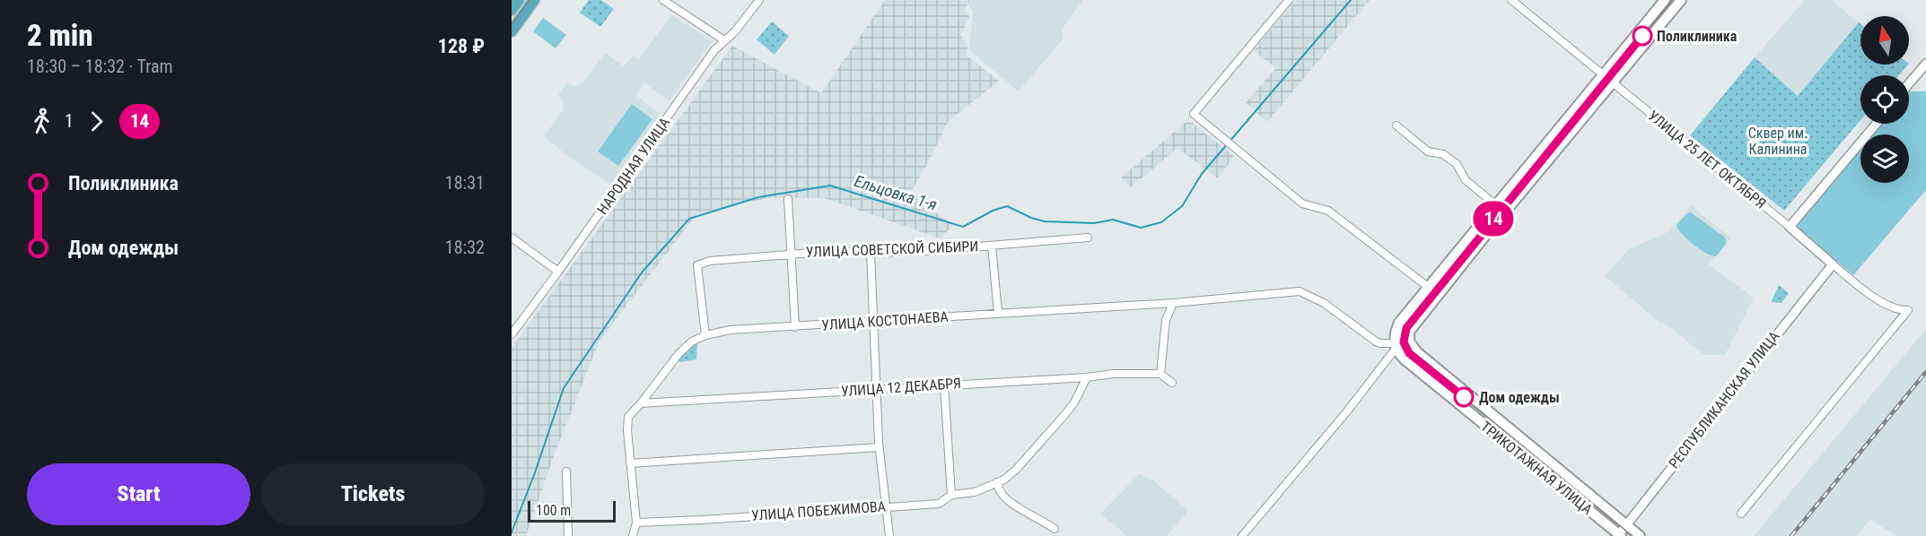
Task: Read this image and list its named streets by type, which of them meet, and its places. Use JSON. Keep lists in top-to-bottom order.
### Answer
{
  "streets": {
    "main road": ["ТРИКОТАЖНАЯ УЛИЦА"],
    "street": [
      "УЛИЦА 25 ЛЕТ ОКТЯБРЯ",
      "НАРОДНАЯ УЛИЦА",
      "УЛИЦА СОВЕТСКОЙ СИБИРИ",
      "УЛИЦА КОСТОНАЕВА",
      "УЛИЦА 12 ДЕКАБРЯ",
      "РЕСПУБЛИКАНСКАЯ УЛИЦА",
      "УЛИЦА ПОБЕЖИМОВА"
    ]
  },
  "crossings": [
    ["УЛИЦА 25 ЛЕТ ОКТЯБРЯ", "РЕСПУБЛИКАНСКАЯ УЛИЦА"],
    ["УЛИЦА СОВЕТСКОЙ СИБИРИ", "УЛИЦА КОСТОНАЕВА"],
    ["УЛИЦА КОСТОНАЕВА", "УЛИЦА 12 ДЕКАБРЯ"],
    ["УЛИЦА КОСТОНАЕВА", "ТРИКОТАЖНАЯ УЛИЦА"],
    ["УЛИЦА КОСТОНАЕВА", "УЛИЦА ПОБЕЖИМОВА"],
    ["УЛИЦА 12 ДЕКАБРЯ", "УЛИЦА ПОБЕЖИМОВА"],
    ["РЕСПУБЛИКАНСКАЯ УЛИЦА", "ТРИКОТАЖНАЯ УЛИЦА"]
  ],
  "water": ["Ельцовка 1-я"],
  "parks": ["Сквер им. Калинина"],
  "places": ["Поликлиника", "Дом одежды"],
  "lines": ["tram line 14"],
  "scale_bar": "100 m",
  "north": "top",
  "page": {
    "heading": ["2 min", "18:30 – 18:32 · Tram", "128 ₽"],
    "on_map": "14",
    "legs": ["1", "14"],
    "list": [
      {
        "name": "Поликлиника",
        "value": "18:31"
      },
      {
        "name": "Дом одежды",
        "value": "18:32"
      }
    ],
    "buttons": ["Start", "Tickets"],
    "scale": "100 m"
  }
}
